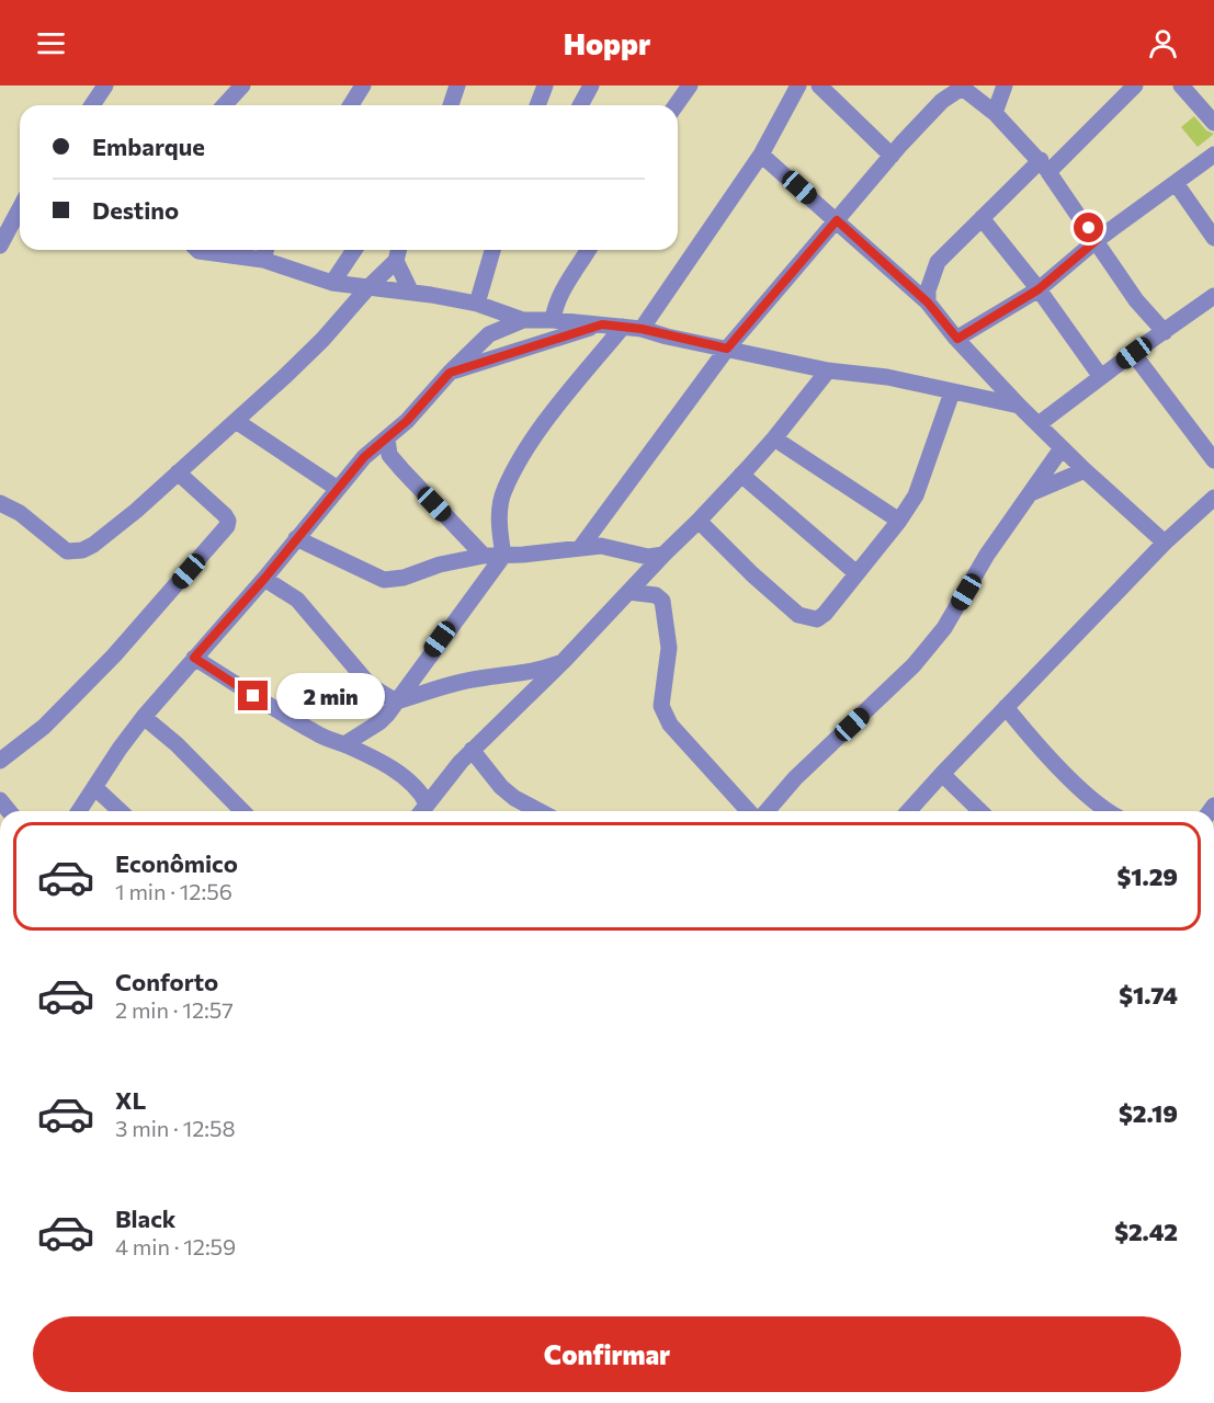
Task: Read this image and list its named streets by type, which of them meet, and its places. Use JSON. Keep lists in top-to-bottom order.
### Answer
{
  "page": {
    "header": "Hoppr",
    "banner": ["Embarque", "Destino"],
    "bubble": "2 min",
    "list": [
      {
        "name": "Econômico",
        "note": "1 min · 12:56",
        "value": "$1.29"
      },
      {
        "name": "Conforto",
        "note": "2 min · 12:57",
        "value": "$1.74"
      },
      {
        "name": "XL",
        "note": "3 min · 12:58",
        "value": "$2.19"
      },
      {
        "name": "Black",
        "note": "4 min · 12:59",
        "value": "$2.42"
      }
    ],
    "buttons": "Confirmar"
  }
}
